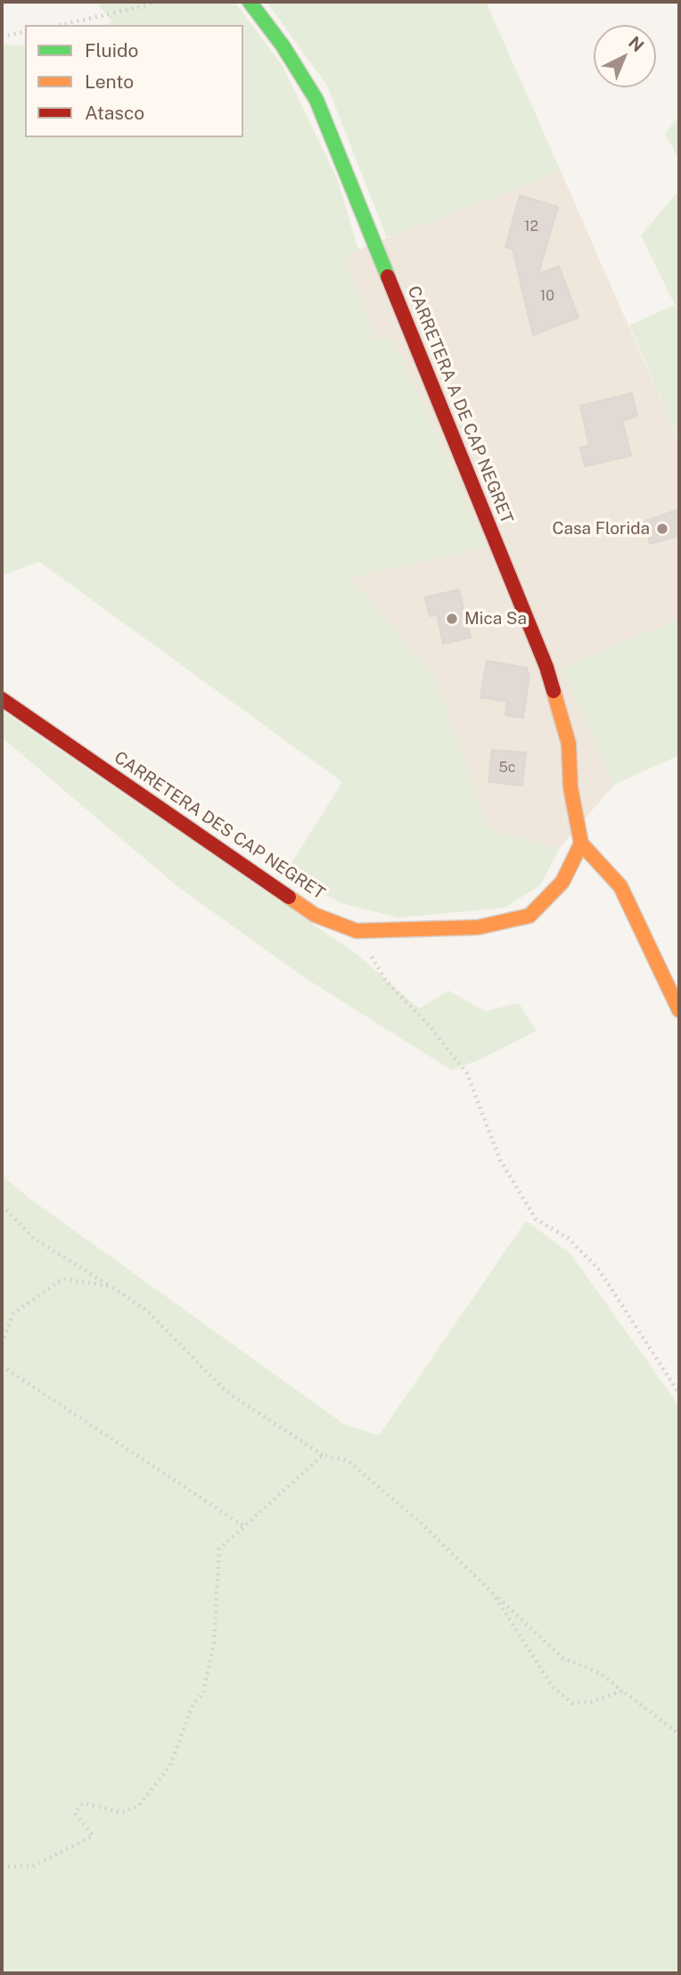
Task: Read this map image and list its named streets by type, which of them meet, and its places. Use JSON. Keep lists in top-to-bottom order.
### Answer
{
  "streets": {
    "street": ["CARRETERA A DE CAP NEGRET", "CARRETERA DES CAP NEGRET"]
  },
  "crossings": [
    ["CARRETERA A DE CAP NEGRET", "CARRETERA DES CAP NEGRET"]
  ],
  "places": ["Casa Florida", "Mica Sa"],
  "house_numbers": ["12", "10", "5c"],
  "legend": ["Fluido", "Lento", "Atasco"],
  "north": "top right"
}
